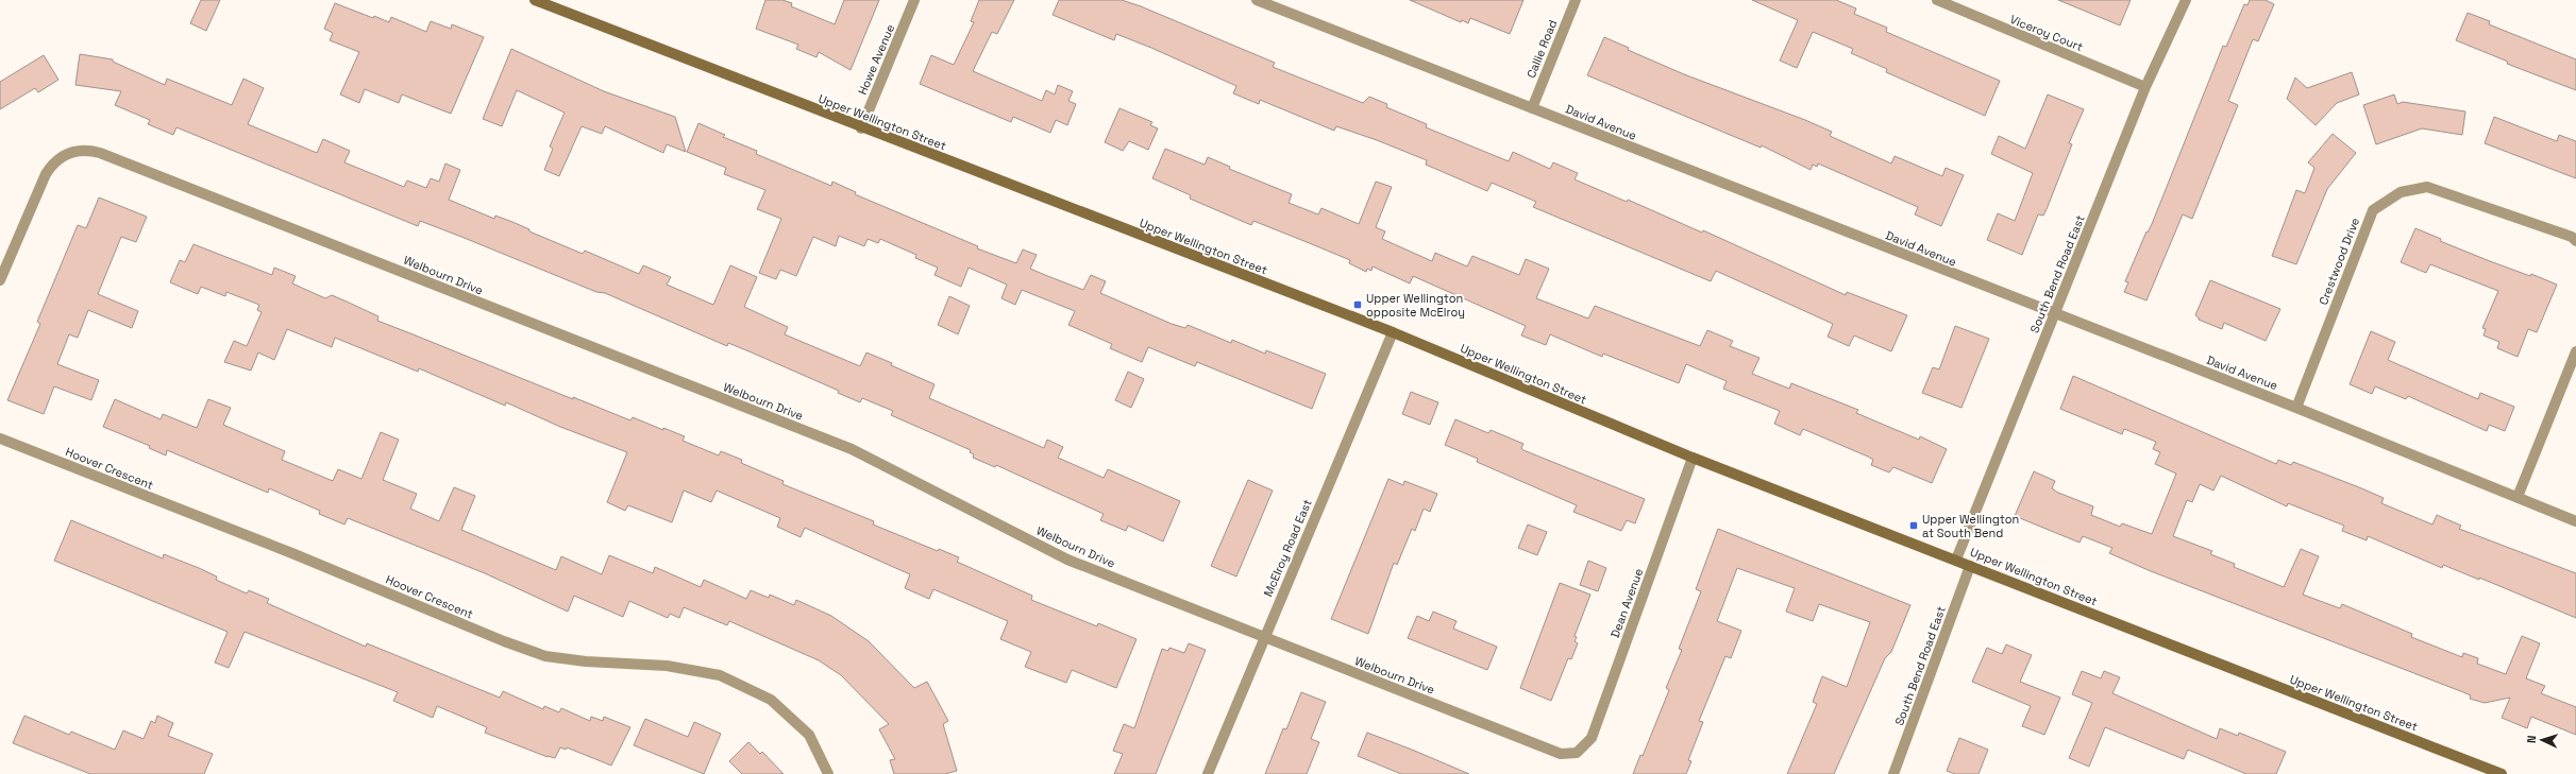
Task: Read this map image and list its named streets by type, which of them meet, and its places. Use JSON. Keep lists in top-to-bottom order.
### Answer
{
  "streets": {
    "main road": ["Upper Wellington Street"],
    "street": [
      "Viceroy Court",
      "Callie Road",
      "Howe Avenue",
      "David Avenue",
      "Crestwood Drive",
      "South Bend Road East",
      "Welbourn Drive",
      "Hoover Crescent",
      "McElroy Road East",
      "Dean Avenue"
    ]
  },
  "crossings": [
    ["Viceroy Court", "South Bend Road East"],
    ["Callie Road", "David Avenue"],
    ["Howe Avenue", "Upper Wellington Street"],
    ["Upper Wellington Street", "South Bend Road East"],
    ["Upper Wellington Street", "McElroy Road East"],
    ["Upper Wellington Street", "Dean Avenue"],
    ["David Avenue", "Crestwood Drive"],
    ["David Avenue", "South Bend Road East"],
    ["Welbourn Drive", "McElroy Road East"],
    ["Welbourn Drive", "Dean Avenue"]
  ],
  "places": {
    "transit": ["Upper Wellington opposite McElroy", "Upper Wellington at South Bend"]
  },
  "north": "left"
}
